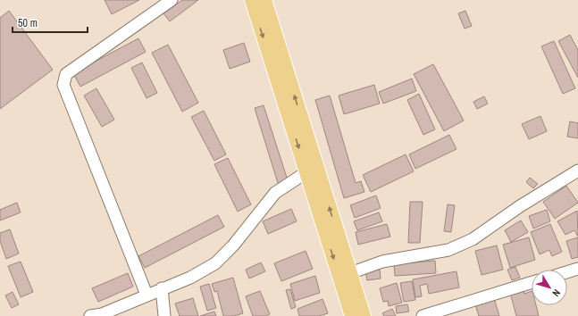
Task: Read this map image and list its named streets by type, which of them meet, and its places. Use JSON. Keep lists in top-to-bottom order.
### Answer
{
  "scale_bar": "50 m",
  "north": "bottom right"
}
